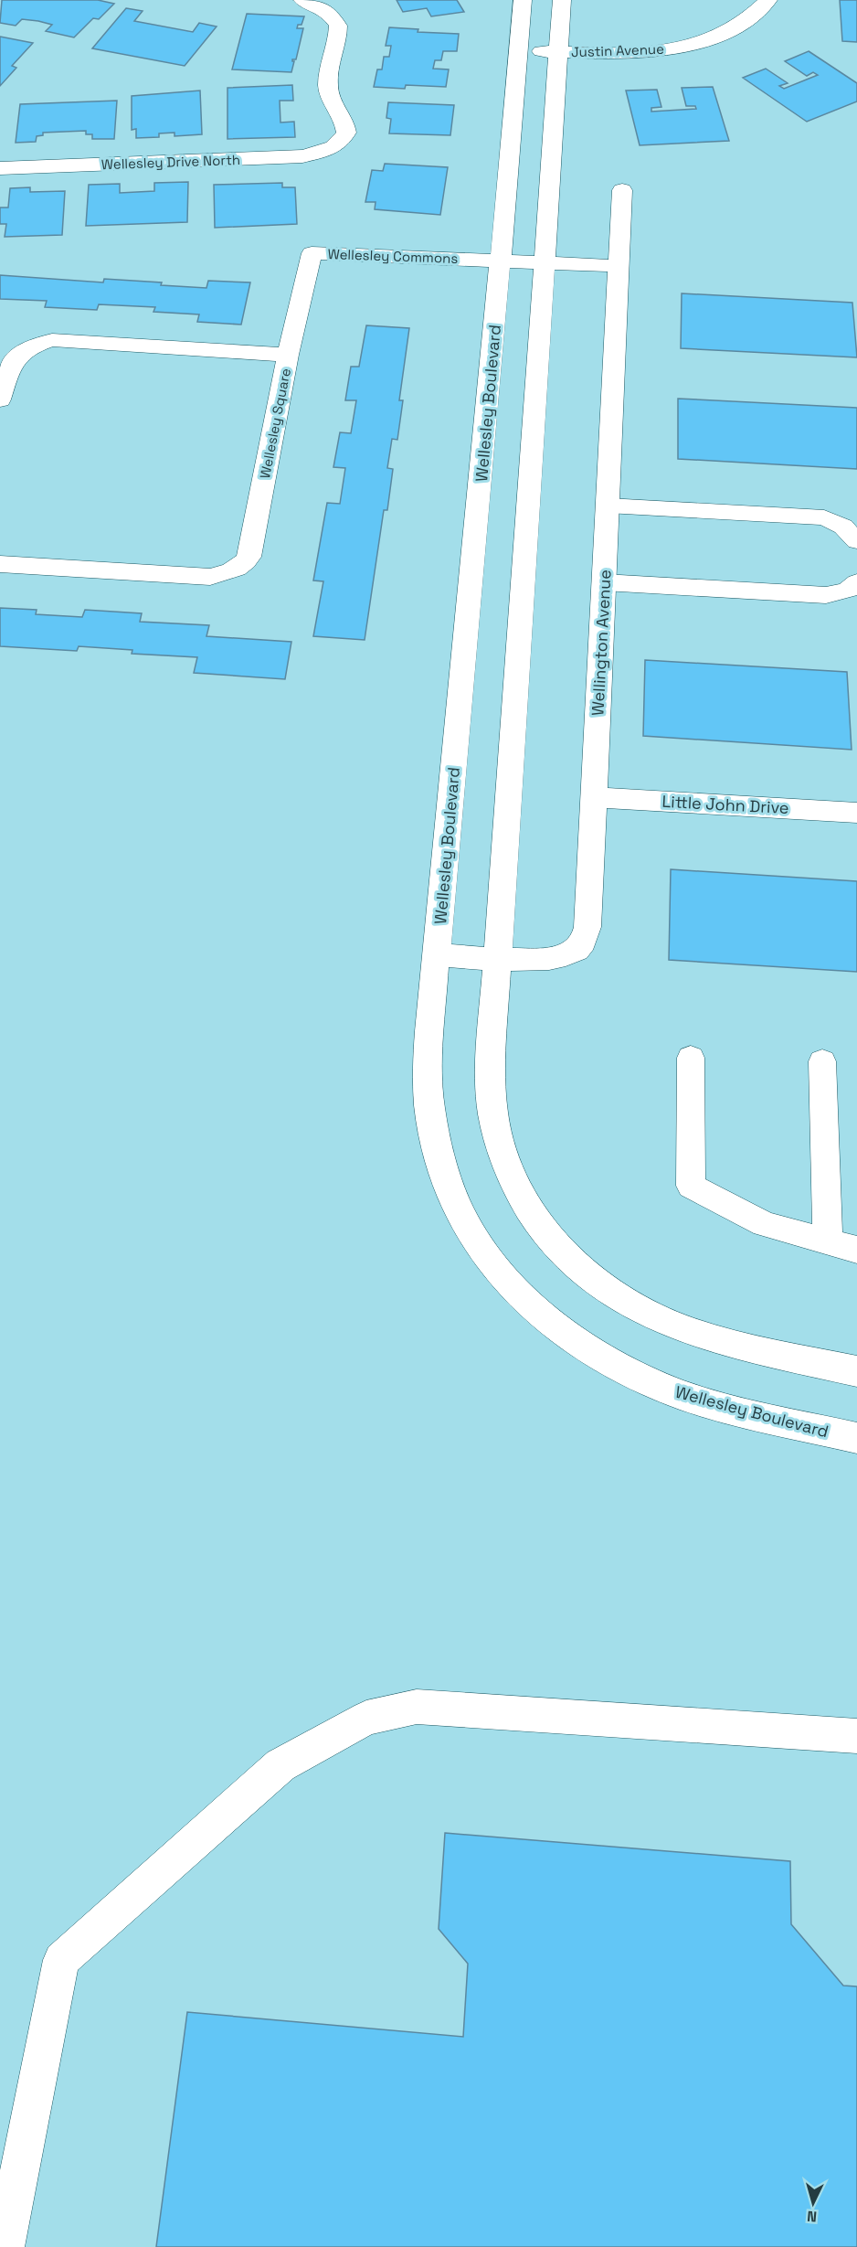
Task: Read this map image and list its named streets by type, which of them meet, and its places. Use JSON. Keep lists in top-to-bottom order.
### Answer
{
  "streets": {
    "street": [
      "Justin Avenue",
      "Wellesley Drive North",
      "Wellesley Commons",
      "Wellesley Boulevard",
      "Wellesley Square",
      "Wellington Avenue",
      "Little John Drive"
    ]
  },
  "crossings": [
    ["Justin Avenue", "Wellesley Boulevard"],
    ["Wellesley Commons", "Wellesley Boulevard"],
    ["Wellesley Commons", "Wellesley Square"],
    ["Wellesley Commons", "Wellington Avenue"],
    ["Wellesley Boulevard", "Wellington Avenue"],
    ["Wellington Avenue", "Little John Drive"]
  ],
  "north": "bottom"
}
